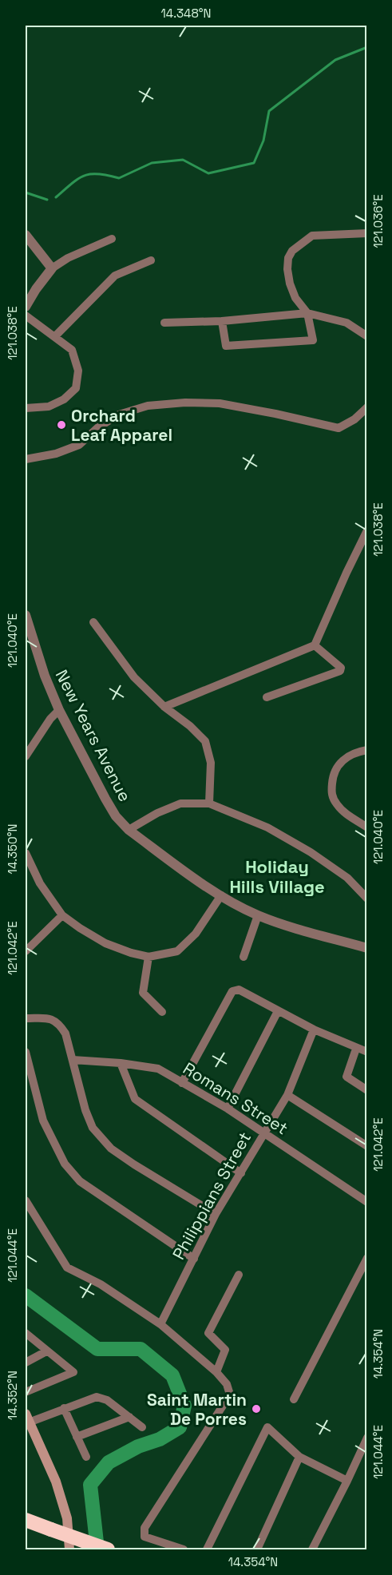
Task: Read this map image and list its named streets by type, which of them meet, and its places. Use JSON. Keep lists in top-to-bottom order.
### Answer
{
  "streets": {
    "street": ["New Years Avenue", "Romans Street", "Philippians Street"]
  },
  "crossings": [
    ["Romans Street", "Philippians Street"]
  ],
  "districts": ["Holiday Hills Village"],
  "places": ["Orchard Leaf Apparel", "Saint Martin De Porres"],
  "coordinates": [
    "14.348°N",
    "121.036°E",
    "121.038°E",
    "121.040°E",
    "14.350°N",
    "121.042°E",
    "121.044°E",
    "14.354°N",
    "14.352°N"
  ]
}
